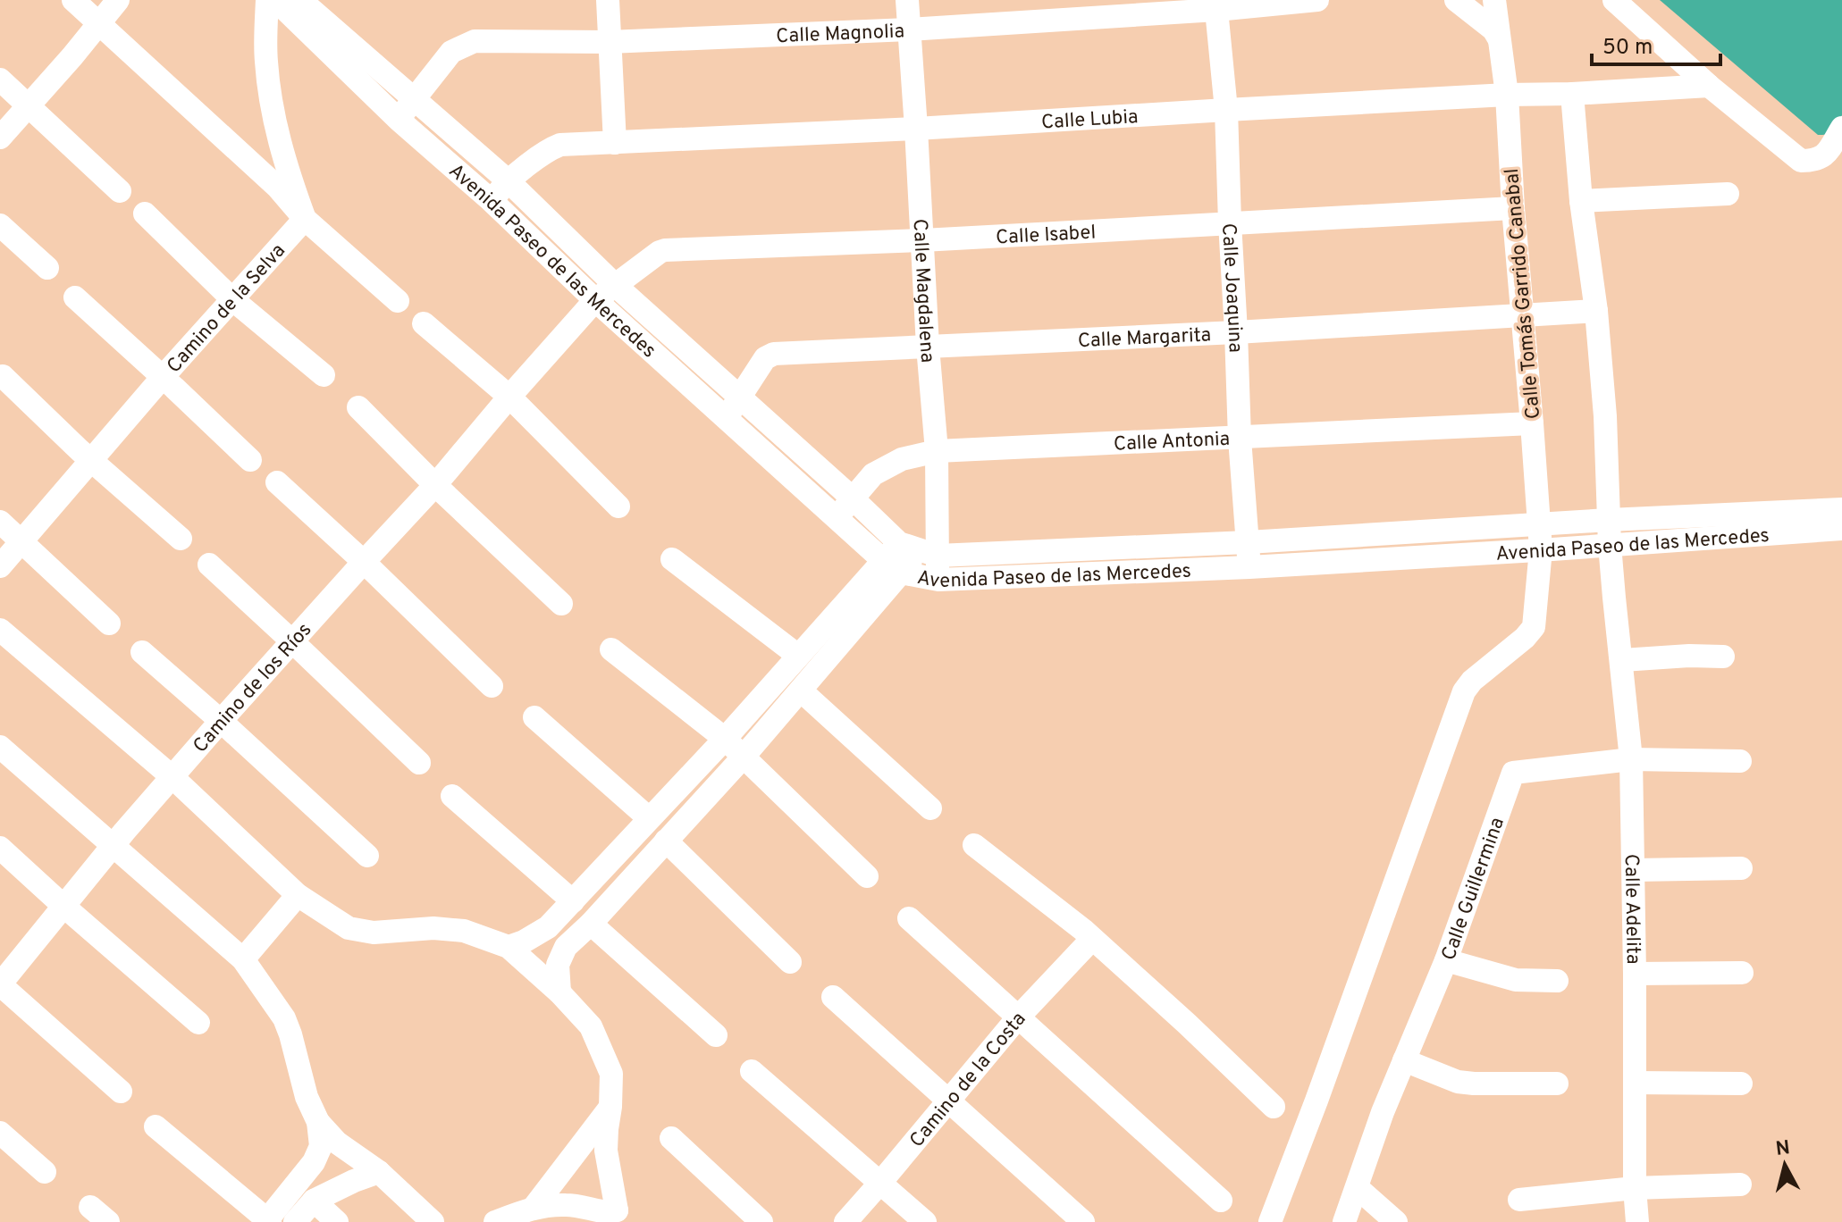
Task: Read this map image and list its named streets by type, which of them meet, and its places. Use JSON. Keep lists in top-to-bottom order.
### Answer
{
  "streets": {
    "street": [
      "Calle Magnolia",
      "Calle Lubia",
      "Calle Isabel",
      "Avenida Paseo de las Mercedes",
      "Calle Joaquina",
      "Calle Magdalena",
      "Calle Tomás Garrido Canabal",
      "Camino de la Selva",
      "Calle Margarita",
      "Calle Antonia",
      "Camino de los Ríos",
      "Calle Guillermina",
      "Calle Adelita",
      "Camino de la Costa"
    ]
  },
  "crossings": [
    ["Calle Magnolia", "Avenida Paseo de las Mercedes"],
    ["Calle Magnolia", "Calle Joaquina"],
    ["Calle Magnolia", "Calle Magdalena"],
    ["Calle Lubia", "Avenida Paseo de las Mercedes"],
    ["Calle Lubia", "Calle Joaquina"],
    ["Calle Lubia", "Calle Magdalena"],
    ["Calle Lubia", "Calle Tomás Garrido Canabal"],
    ["Calle Isabel", "Avenida Paseo de las Mercedes"],
    ["Calle Isabel", "Calle Joaquina"],
    ["Calle Isabel", "Calle Magdalena"],
    ["Calle Isabel", "Calle Tomás Garrido Canabal"],
    ["Calle Isabel", "Camino de los Ríos"],
    ["Avenida Paseo de las Mercedes", "Calle Joaquina"],
    ["Avenida Paseo de las Mercedes", "Calle Magdalena"],
    ["Avenida Paseo de las Mercedes", "Calle Tomás Garrido Canabal"],
    ["Avenida Paseo de las Mercedes", "Calle Margarita"],
    ["Avenida Paseo de las Mercedes", "Calle Antonia"],
    ["Avenida Paseo de las Mercedes", "Calle Adelita"],
    ["Calle Joaquina", "Calle Margarita"],
    ["Calle Joaquina", "Calle Antonia"],
    ["Calle Magdalena", "Calle Margarita"],
    ["Calle Magdalena", "Calle Antonia"],
    ["Calle Tomás Garrido Canabal", "Calle Margarita"],
    ["Calle Tomás Garrido Canabal", "Calle Antonia"],
    ["Calle Guillermina", "Calle Adelita"]
  ],
  "scale_bar": "50 m",
  "north": "top"
}
